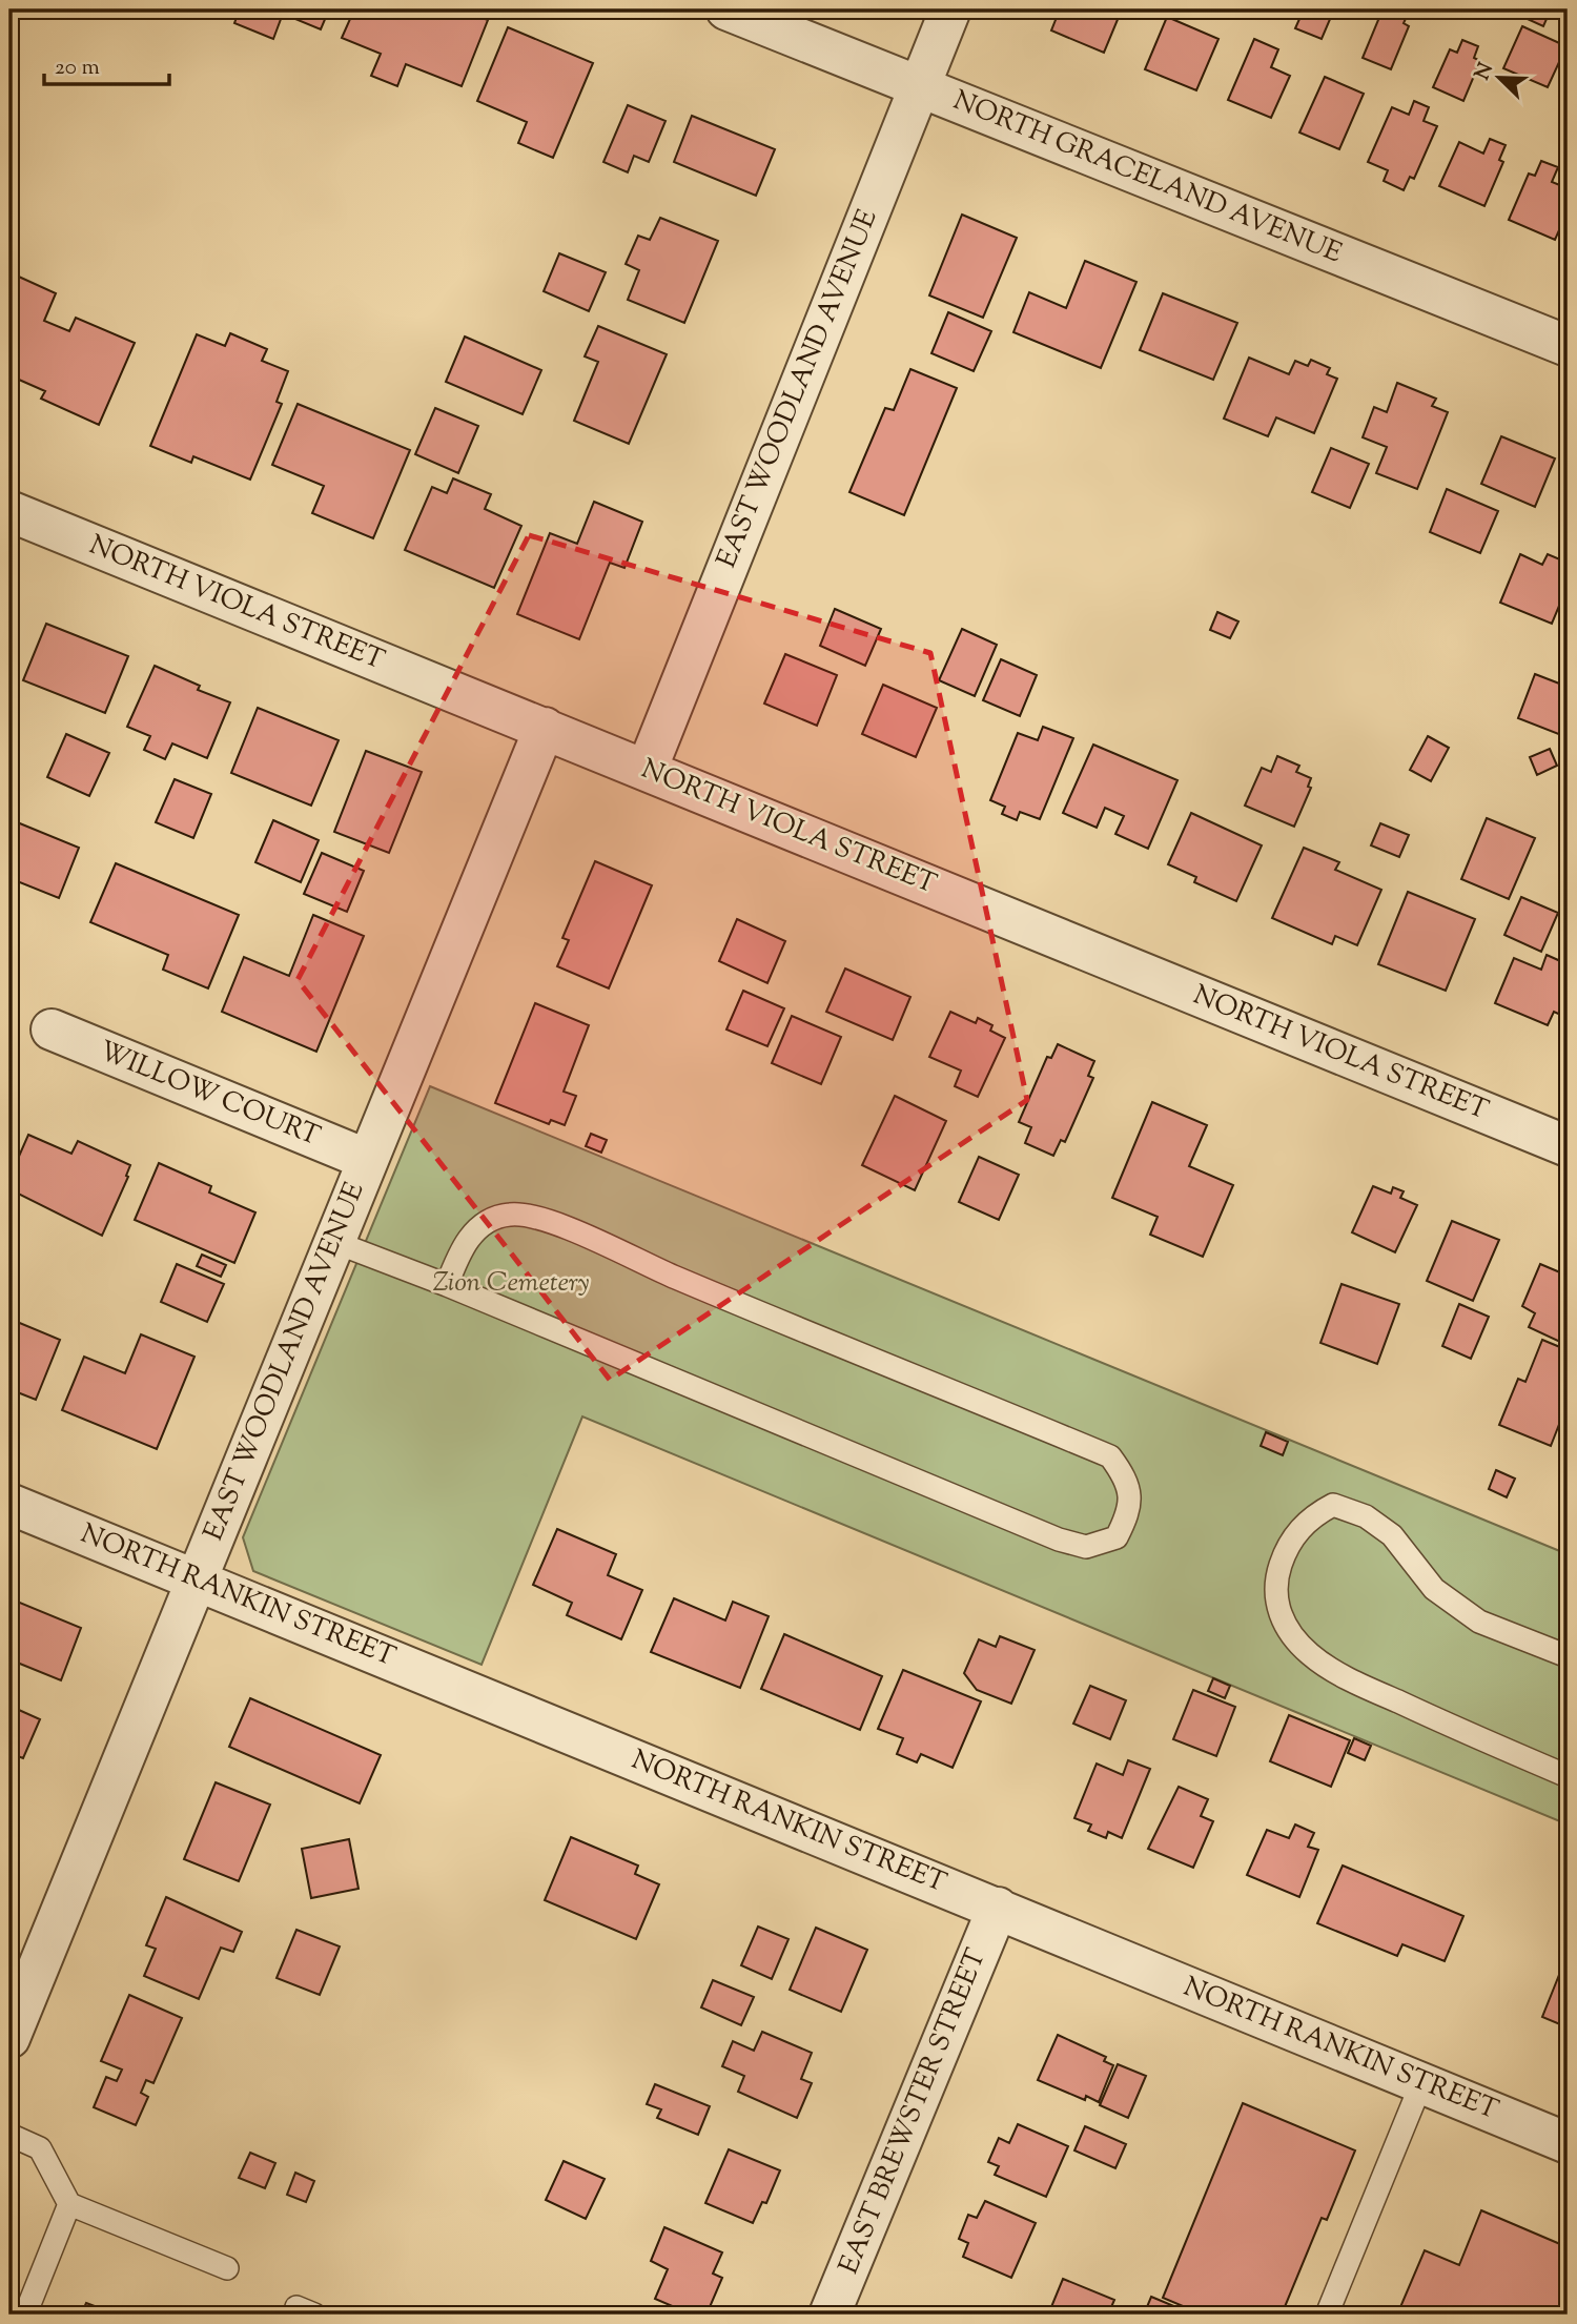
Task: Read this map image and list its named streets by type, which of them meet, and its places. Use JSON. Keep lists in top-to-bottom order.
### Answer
{
  "streets": {
    "street": [
      "NORTH GRACELAND AVENUE",
      "EAST WOODLAND AVENUE",
      "NORTH VIOLA STREET",
      "WILLOW COURT",
      "NORTH RANKIN STREET",
      "EAST BREWSTER STREET"
    ]
  },
  "crossings": [
    ["NORTH GRACELAND AVENUE", "EAST WOODLAND AVENUE"],
    ["EAST WOODLAND AVENUE", "NORTH VIOLA STREET"],
    ["EAST WOODLAND AVENUE", "WILLOW COURT"],
    ["EAST WOODLAND AVENUE", "NORTH RANKIN STREET"],
    ["NORTH RANKIN STREET", "EAST BREWSTER STREET"]
  ],
  "parks": ["Zion Cemetery"],
  "scale_bar": "20 m",
  "north": "top left"
}
